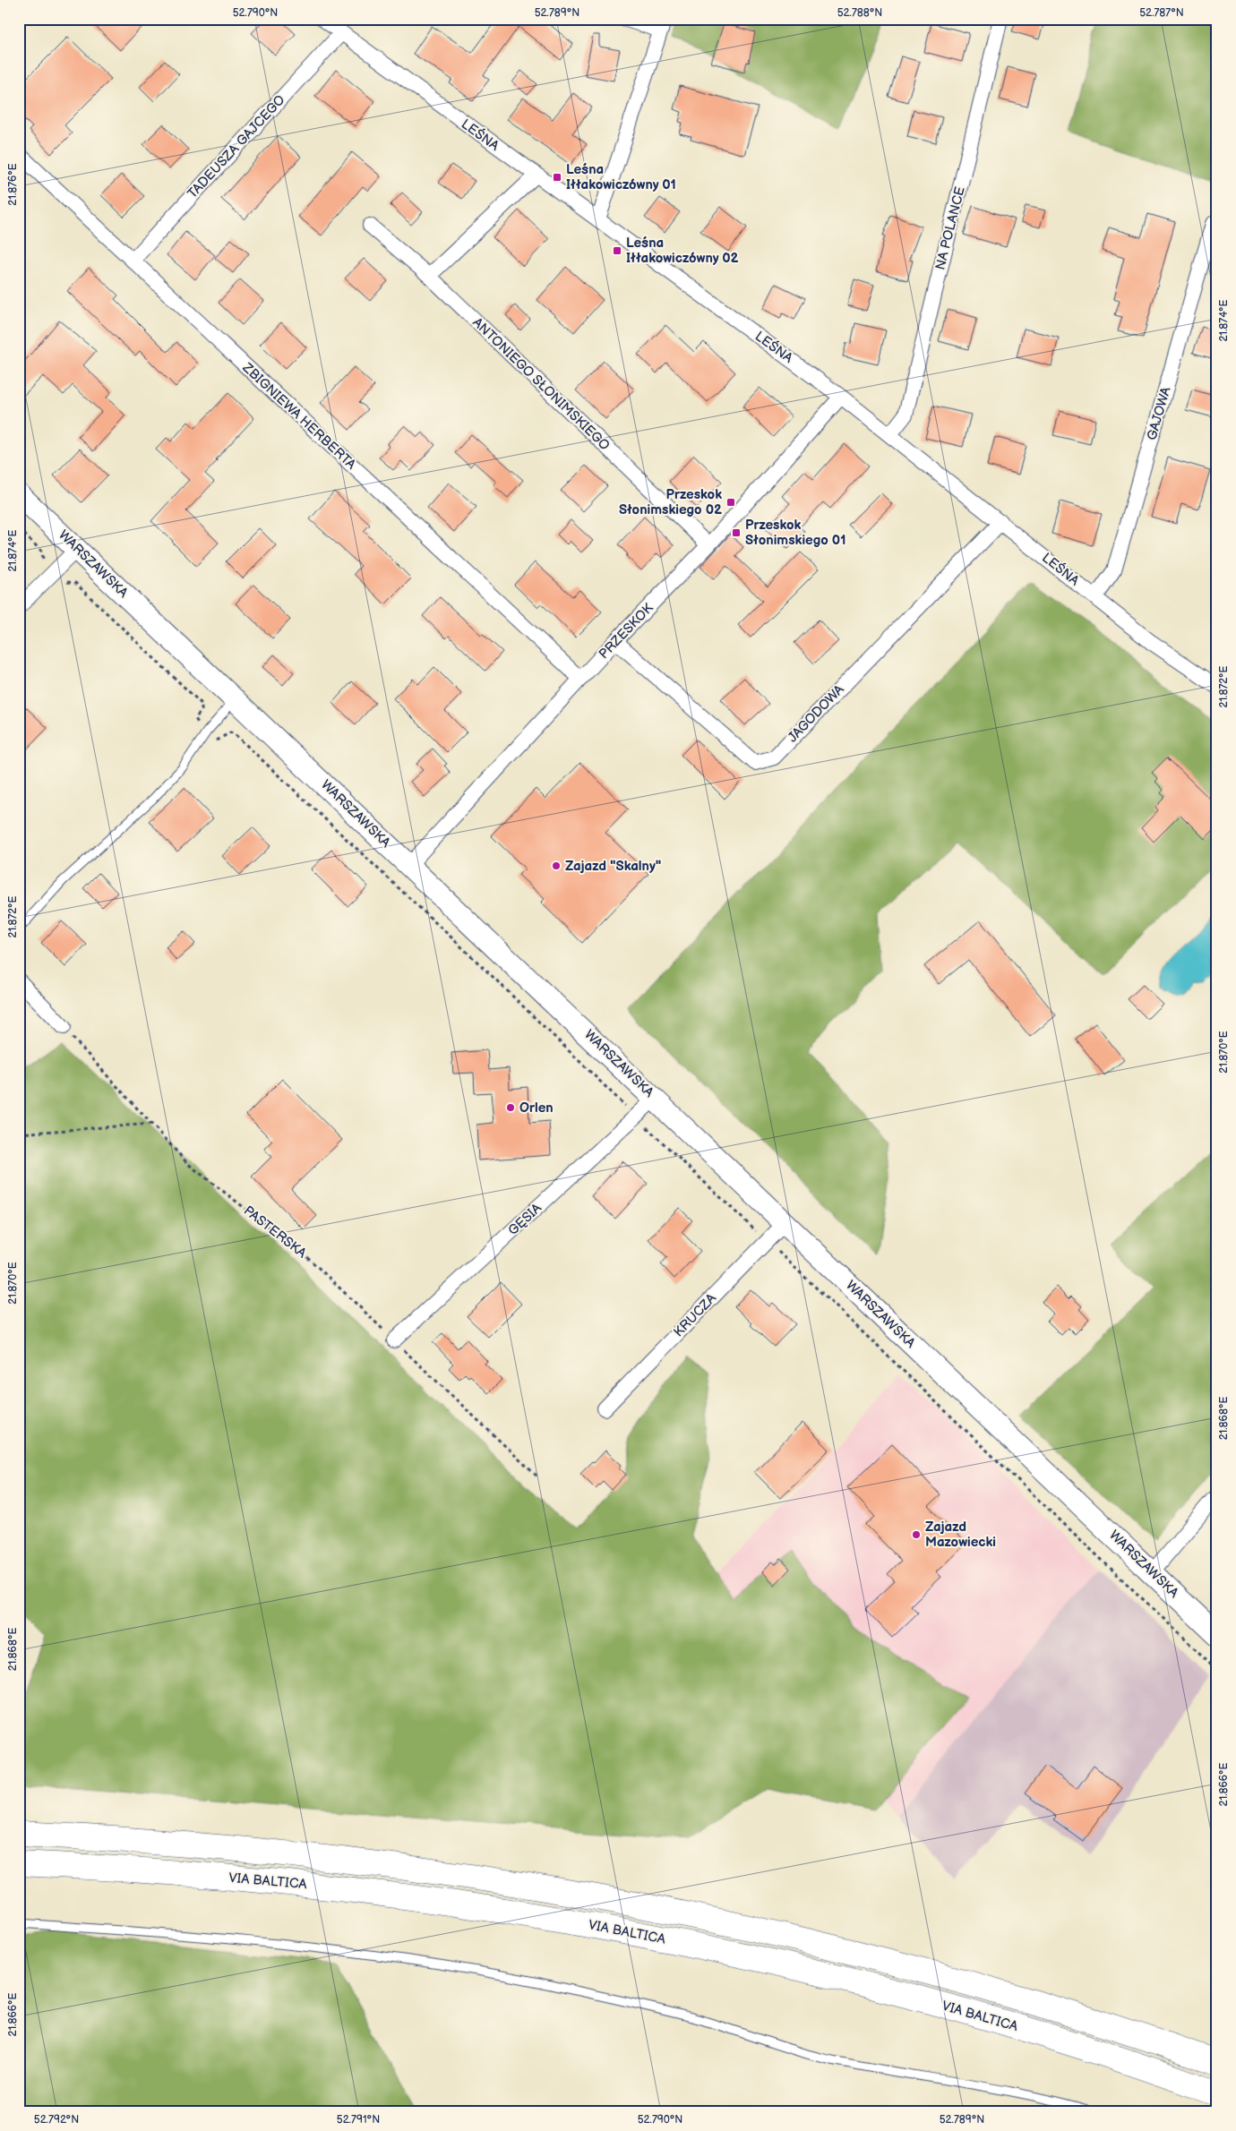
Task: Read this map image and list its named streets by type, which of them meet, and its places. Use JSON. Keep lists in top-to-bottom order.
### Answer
{
  "streets": {
    "highway": ["VIA BALTICA"],
    "street": [
      "LEŚNA",
      "TADEUSZA GAJCEGO",
      "NA POLANCE",
      "ANTONIEGO SŁONIMSKIEGO",
      "GAJOWA",
      "ZBIGNIEWA HERBERTA",
      "WARSZAWSKA",
      "PRZESKOK",
      "JAGODOWA",
      "GĘSIA",
      "KRUCZA"
    ],
    "path": ["PASTERSKA"]
  },
  "crossings": [
    ["LEŚNA", "TADEUSZA GAJCEGO"],
    ["LEŚNA", "NA POLANCE"],
    ["LEŚNA", "GAJOWA"],
    ["LEŚNA", "PRZESKOK"],
    ["LEŚNA", "JAGODOWA"],
    ["TADEUSZA GAJCEGO", "ZBIGNIEWA HERBERTA"],
    ["ANTONIEGO SŁONIMSKIEGO", "PRZESKOK"],
    ["ZBIGNIEWA HERBERTA", "PRZESKOK"],
    ["WARSZAWSKA", "PRZESKOK"],
    ["WARSZAWSKA", "GĘSIA"],
    ["WARSZAWSKA", "KRUCZA"],
    ["PRZESKOK", "JAGODOWA"],
    ["GĘSIA", "PASTERSKA"]
  ],
  "places": {
    "transit": [
      "Leśna Iłłakowiczówny 01",
      "Leśna Iłłakowiczówny 02",
      "Przeskok Słonimskiego 02",
      "Przeskok Słonimskiego 01"
    ],
    "other": ["Zajazd \"Skalny\"", "Orlen", "Zajazd Mazowiecki"]
  },
  "coordinates": [
    "52.790°N",
    "52.789°N",
    "52.788°N",
    "52.787°N",
    "21.876°E",
    "21.874°E",
    "21.872°E",
    "21.870°E",
    "21.868°E",
    "21.866°E",
    "52.792°N",
    "52.791°N"
  ]
}
